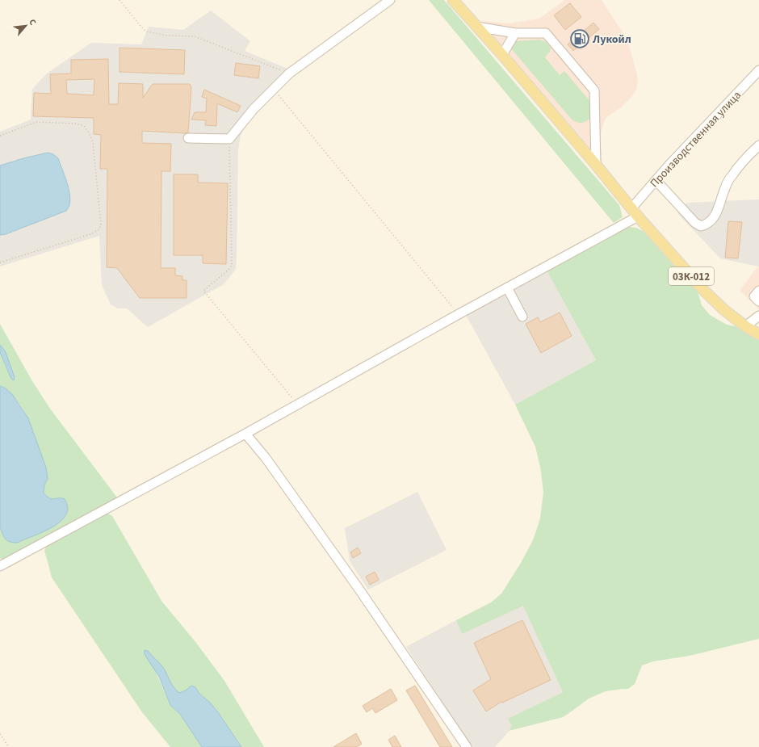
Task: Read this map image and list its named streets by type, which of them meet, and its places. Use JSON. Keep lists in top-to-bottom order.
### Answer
{
  "streets": {
    "main road": ["03К-012"],
    "street": ["Производственная улица"]
  },
  "crossings": [
    ["Производственная улица", "03К-012"]
  ],
  "places": {
    "fuel station": ["Лукойл"]
  },
  "north": "top right"
}
